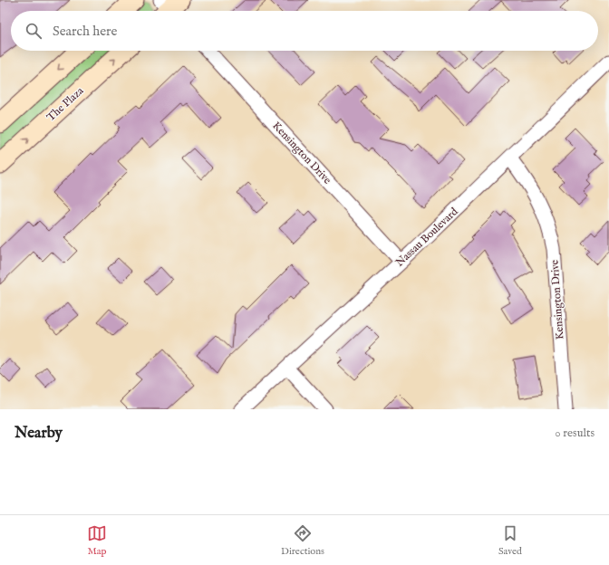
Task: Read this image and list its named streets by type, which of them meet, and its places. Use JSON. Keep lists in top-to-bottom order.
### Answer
{
  "streets": {
    "main road": ["The Plaza"],
    "street": ["Kensington Drive", "Nassau Boulevard"]
  },
  "crossings": [
    ["Kensington Drive", "Nassau Boulevard"]
  ],
  "page": {
    "search": "Search here",
    "heading": ["Nearby", "0 results"],
    "nav": ["Map", "Directions", "Saved"]
  }
}
